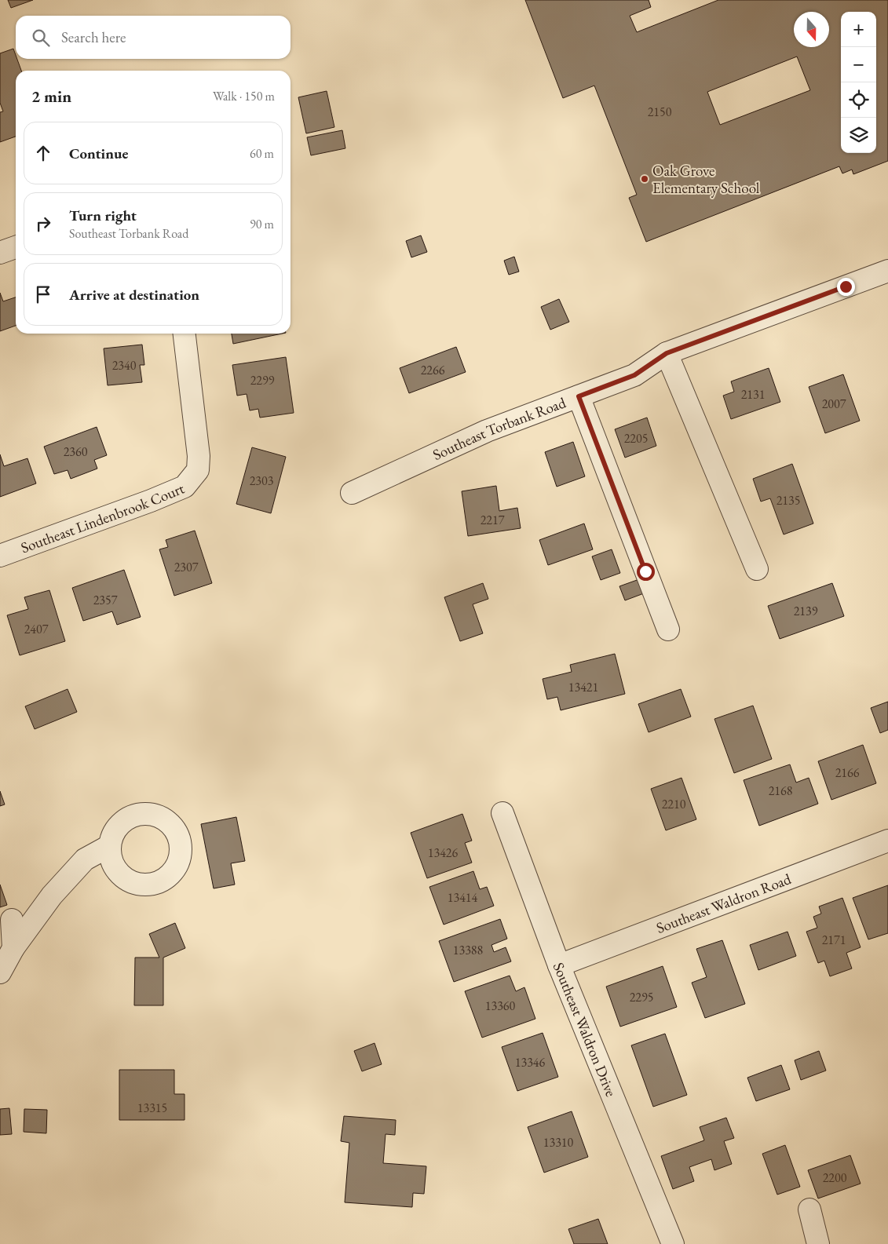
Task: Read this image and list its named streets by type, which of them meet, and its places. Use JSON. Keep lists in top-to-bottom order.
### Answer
{
  "streets": {
    "street": [
      "Southeast Torbank Road",
      "Southeast Lindenbrook Court",
      "Southeast Waldron Road",
      "Southeast Waldron Drive"
    ]
  },
  "crossings": [
    ["Southeast Waldron Road", "Southeast Waldron Drive"]
  ],
  "places": ["Oak Grove Elementary School"],
  "house_numbers": [
    "2150",
    "2340",
    "2266",
    "2299",
    "2131",
    "2007",
    "2205",
    "2360",
    "2303",
    "2135",
    "2217",
    "2307",
    "2357",
    "2139",
    "2407",
    "13421",
    "2166",
    "2168",
    "2210",
    "13426",
    "13414",
    "2171",
    "13388",
    "2295",
    "13360",
    "13346",
    "13315",
    "13310",
    "2200"
  ],
  "north": "bottom",
  "page": {
    "map_buttons": ["+", "−"],
    "search": "Search here",
    "heading": ["2 min", "Walk · 150 m"],
    "list": [
      ["Continue", "60 m"],
      ["Turn right", "Southeast Torbank Road", "90 m"],
      "Arrive at destination"
    ]
  }
}
